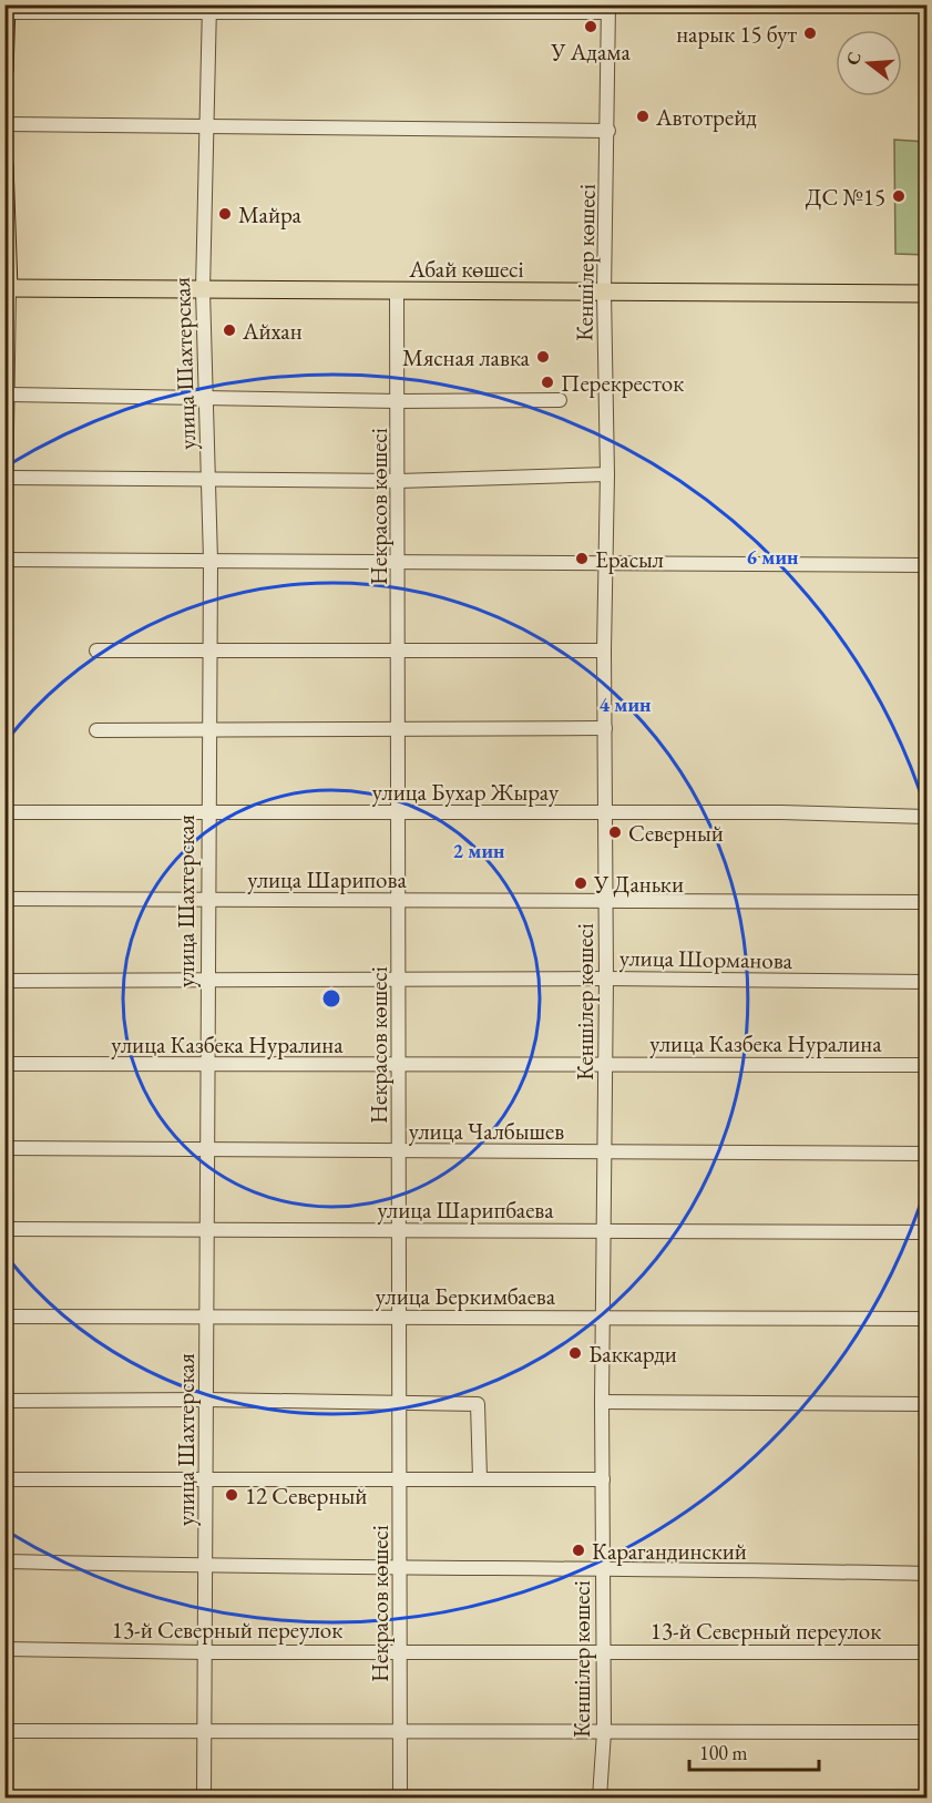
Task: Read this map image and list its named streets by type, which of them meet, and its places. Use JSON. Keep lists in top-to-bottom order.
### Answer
{
  "streets": {
    "main road": ["Абай көшесі"],
    "street": [
      "Кеншілер көшесі",
      "улица Шахтерская",
      "Некрасов көшесі",
      "улица Бухар Жырау",
      "улица Шарипова",
      "улица Шорманова",
      "улица Казбека Нуралина",
      "улица Чалбышев",
      "улица Шарипбаева",
      "улица Беркимбаева",
      "13-й Северный переулок"
    ]
  },
  "crossings": [
    ["Кеншілер көшесі", "Абай көшесі"],
    ["Кеншілер көшесі", "улица Бухар Жырау"],
    ["Кеншілер көшесі", "улица Шарипова"],
    ["Кеншілер көшесі", "улица Шорманова"],
    ["Кеншілер көшесі", "улица Казбека Нуралина"],
    ["Кеншілер көшесі", "улица Чалбышев"],
    ["Кеншілер көшесі", "улица Шарипбаева"],
    ["Кеншілер көшесі", "улица Беркимбаева"],
    ["Кеншілер көшесі", "13-й Северный переулок"],
    ["Абай көшесі", "улица Шахтерская"],
    ["Абай көшесі", "Некрасов көшесі"],
    ["улица Шахтерская", "улица Бухар Жырау"],
    ["улица Шахтерская", "улица Шарипова"],
    ["улица Шахтерская", "улица Шорманова"],
    ["улица Шахтерская", "улица Казбека Нуралина"],
    ["улица Шахтерская", "улица Чалбышев"],
    ["улица Шахтерская", "улица Шарипбаева"],
    ["улица Шахтерская", "улица Беркимбаева"],
    ["улица Шахтерская", "13-й Северный переулок"],
    ["Некрасов көшесі", "улица Бухар Жырау"],
    ["Некрасов көшесі", "улица Шарипова"],
    ["Некрасов көшесі", "улица Шорманова"],
    ["Некрасов көшесі", "улица Казбека Нуралина"],
    ["Некрасов көшесі", "улица Чалбышев"],
    ["Некрасов көшесі", "улица Шарипбаева"],
    ["Некрасов көшесі", "улица Беркимбаева"],
    ["Некрасов көшесі", "13-й Северный переулок"]
  ],
  "places": [
    "У Адама",
    "нарык 15 бут",
    "Автотрейд",
    "ДС №15",
    "Майра",
    "Айхан",
    "Мясная лавка",
    "Перекресток",
    "Ерасыл",
    "Северный",
    "У Даньки",
    "Баккарди",
    "12 Северный",
    "Карагандинский"
  ],
  "scale_bar": "100 m",
  "north": "left",
  "rings": ["6 мин", "4 мин", "2 мин"]
}
